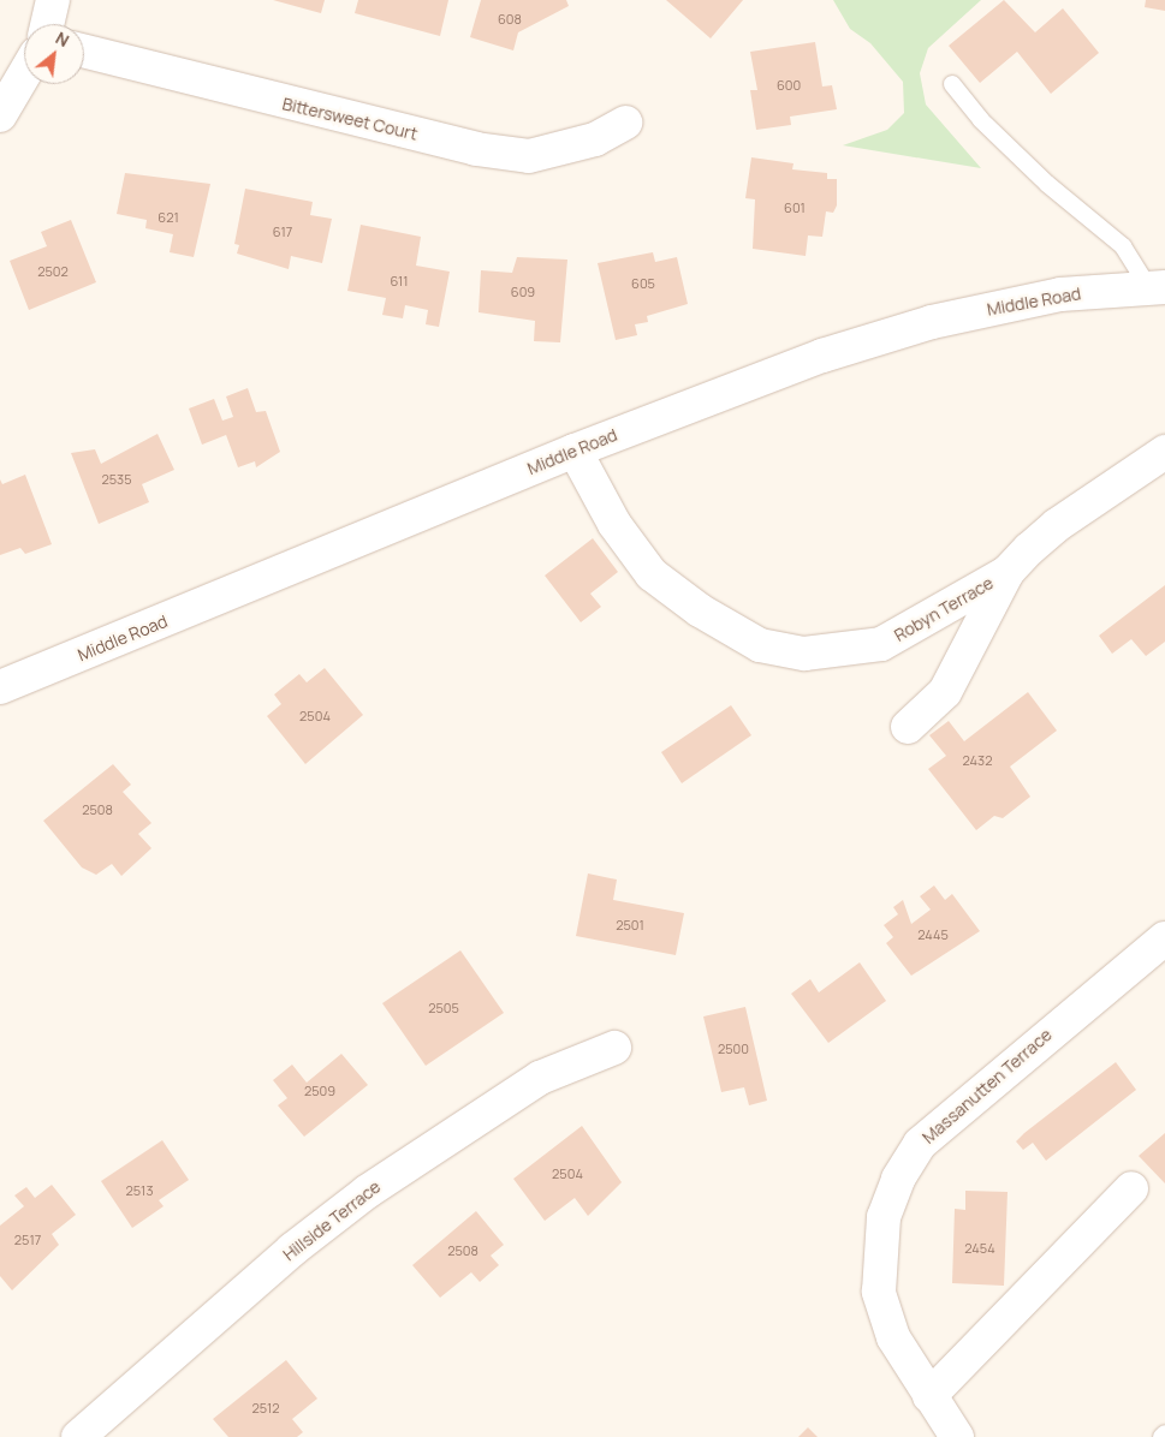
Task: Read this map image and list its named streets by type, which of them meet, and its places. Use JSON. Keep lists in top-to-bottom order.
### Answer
{
  "streets": {
    "street": [
      "Bittersweet Court",
      "Middle Road",
      "Robyn Terrace",
      "Massanutten Terrace",
      "Hillside Terrace"
    ]
  },
  "crossings": [
    ["Middle Road", "Robyn Terrace"]
  ],
  "house_numbers": [
    "608",
    "600",
    "601",
    "621",
    "617",
    "2502",
    "611",
    "605",
    "609",
    "2535",
    "2504",
    "2432",
    "2508",
    "2501",
    "2445",
    "2505",
    "2500",
    "2509",
    "2504",
    "2513",
    "2517",
    "2454",
    "2508",
    "2512"
  ],
  "north": "top right"
}
